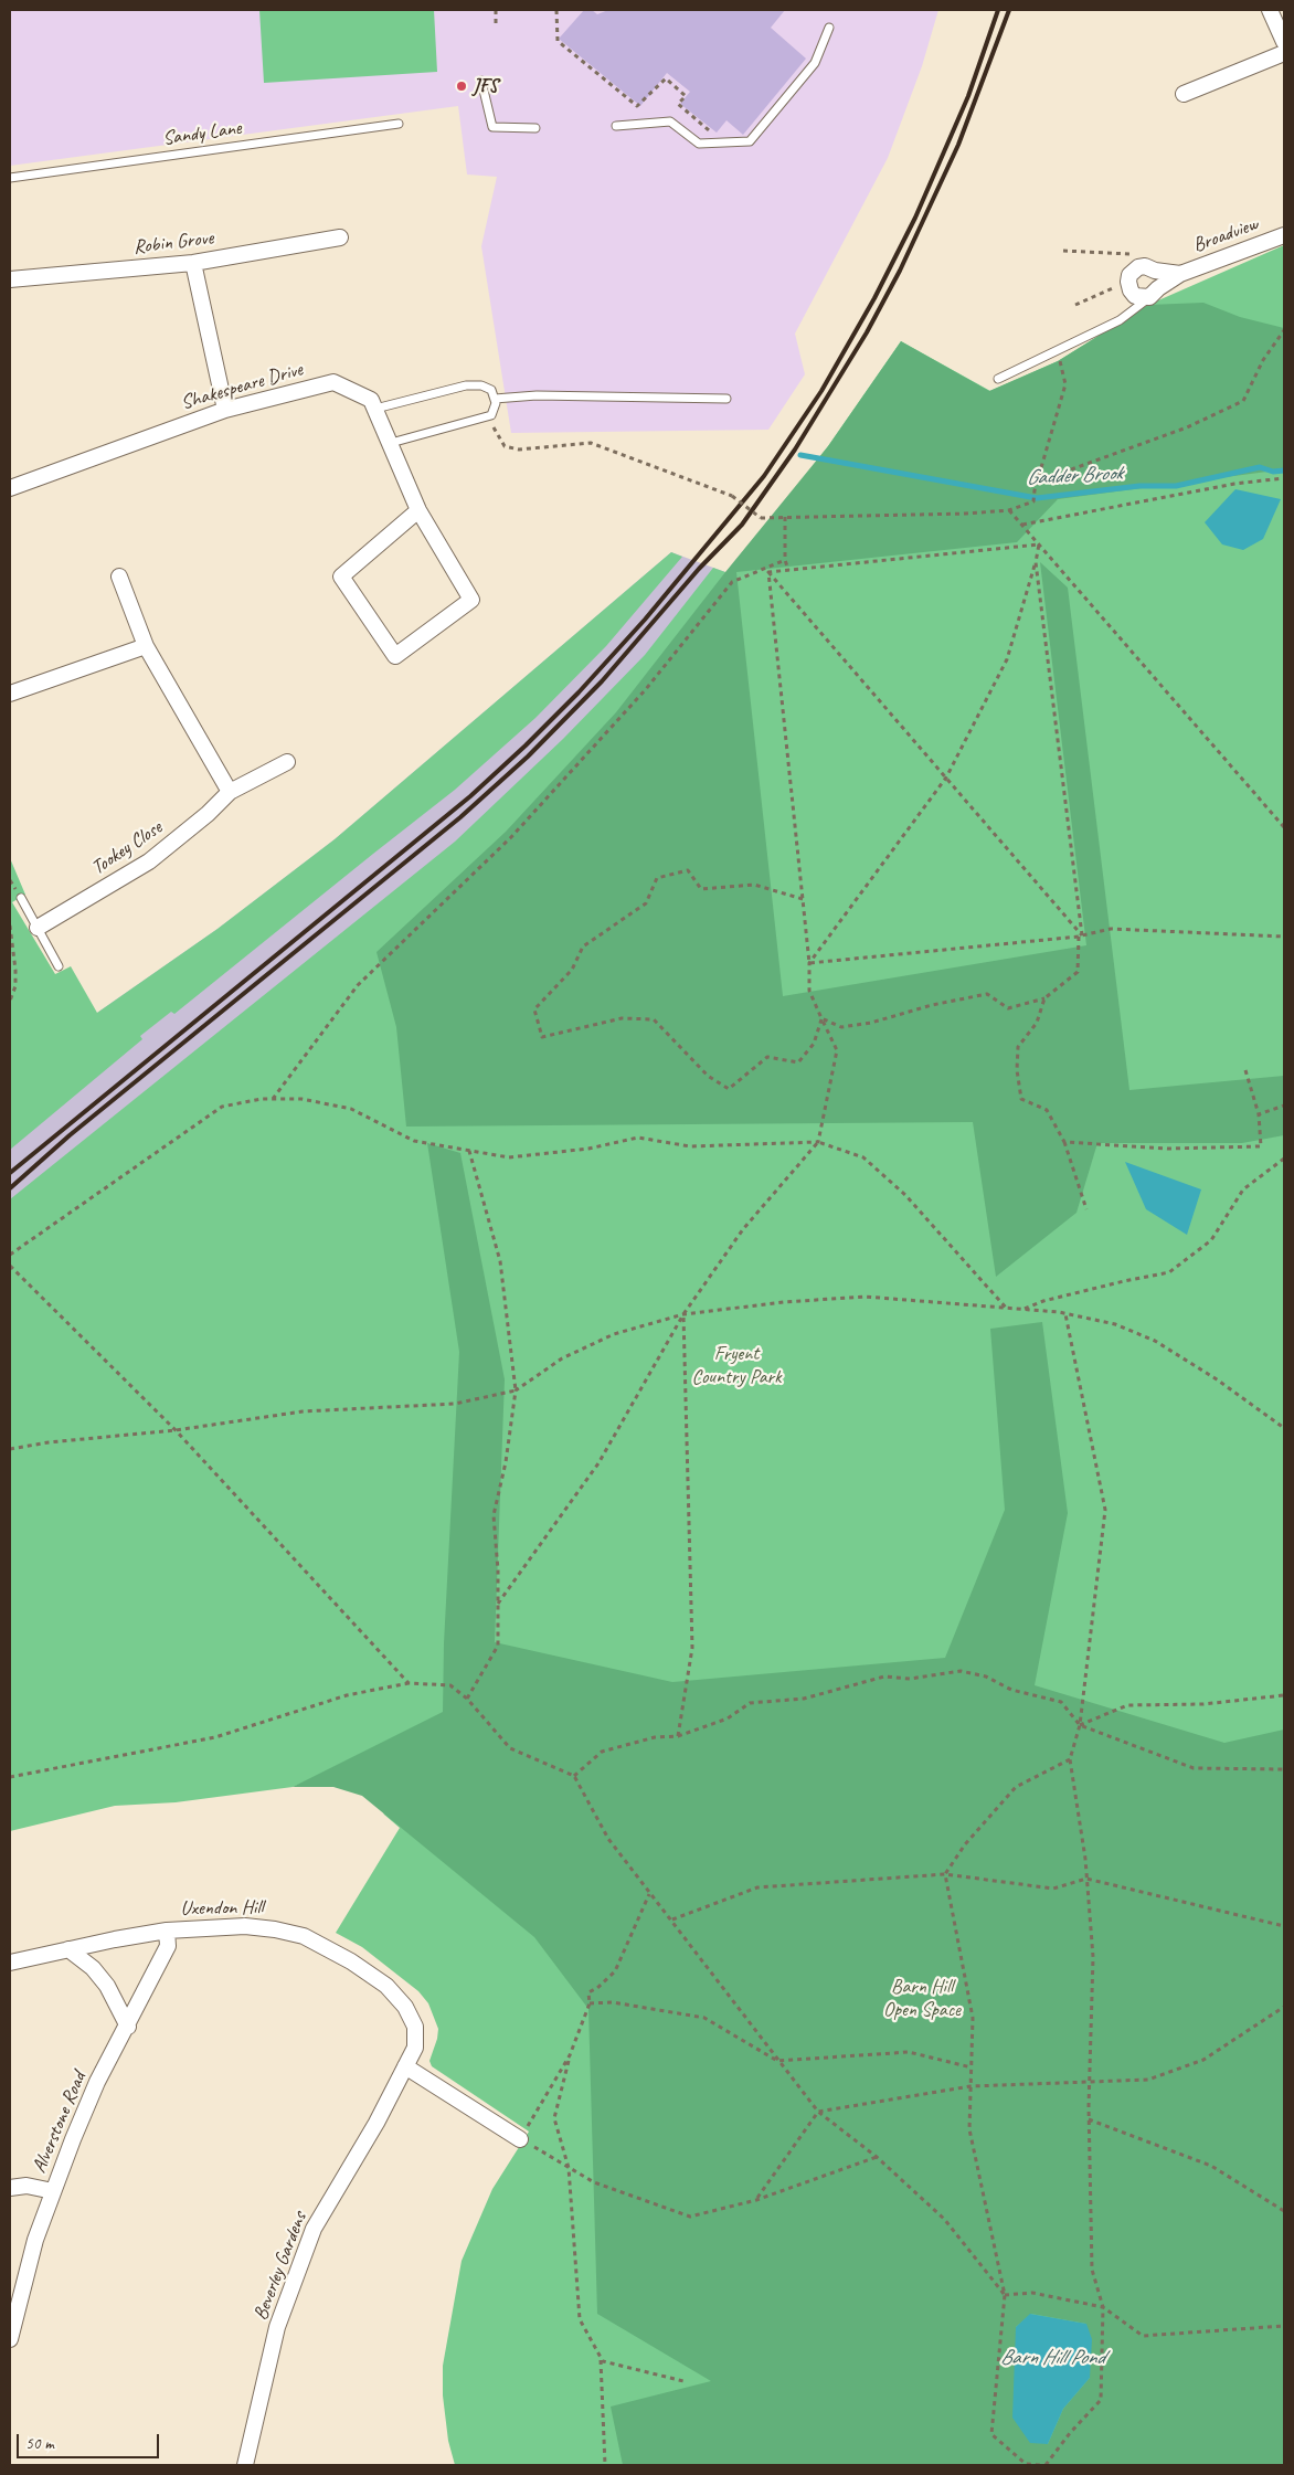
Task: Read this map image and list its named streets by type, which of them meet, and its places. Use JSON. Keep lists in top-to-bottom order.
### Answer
{
  "streets": {
    "street": [
      "Broadview",
      "Robin Grove",
      "Shakespeare Drive",
      "Tookey Close",
      "Uxendon Hill",
      "Alverstone Road",
      "Beverley Gardens"
    ],
    "lane": ["Sandy Lane"]
  },
  "crossings": [
    ["Uxendon Hill", "Alverstone Road"],
    ["Uxendon Hill", "Beverley Gardens"]
  ],
  "water": ["Gadder Brook", "Barn Hill Pond"],
  "parks": ["Fryent Country Park", "Barn Hill Open Space"],
  "places": ["JFS"],
  "scale_bar": "50 m"
}
